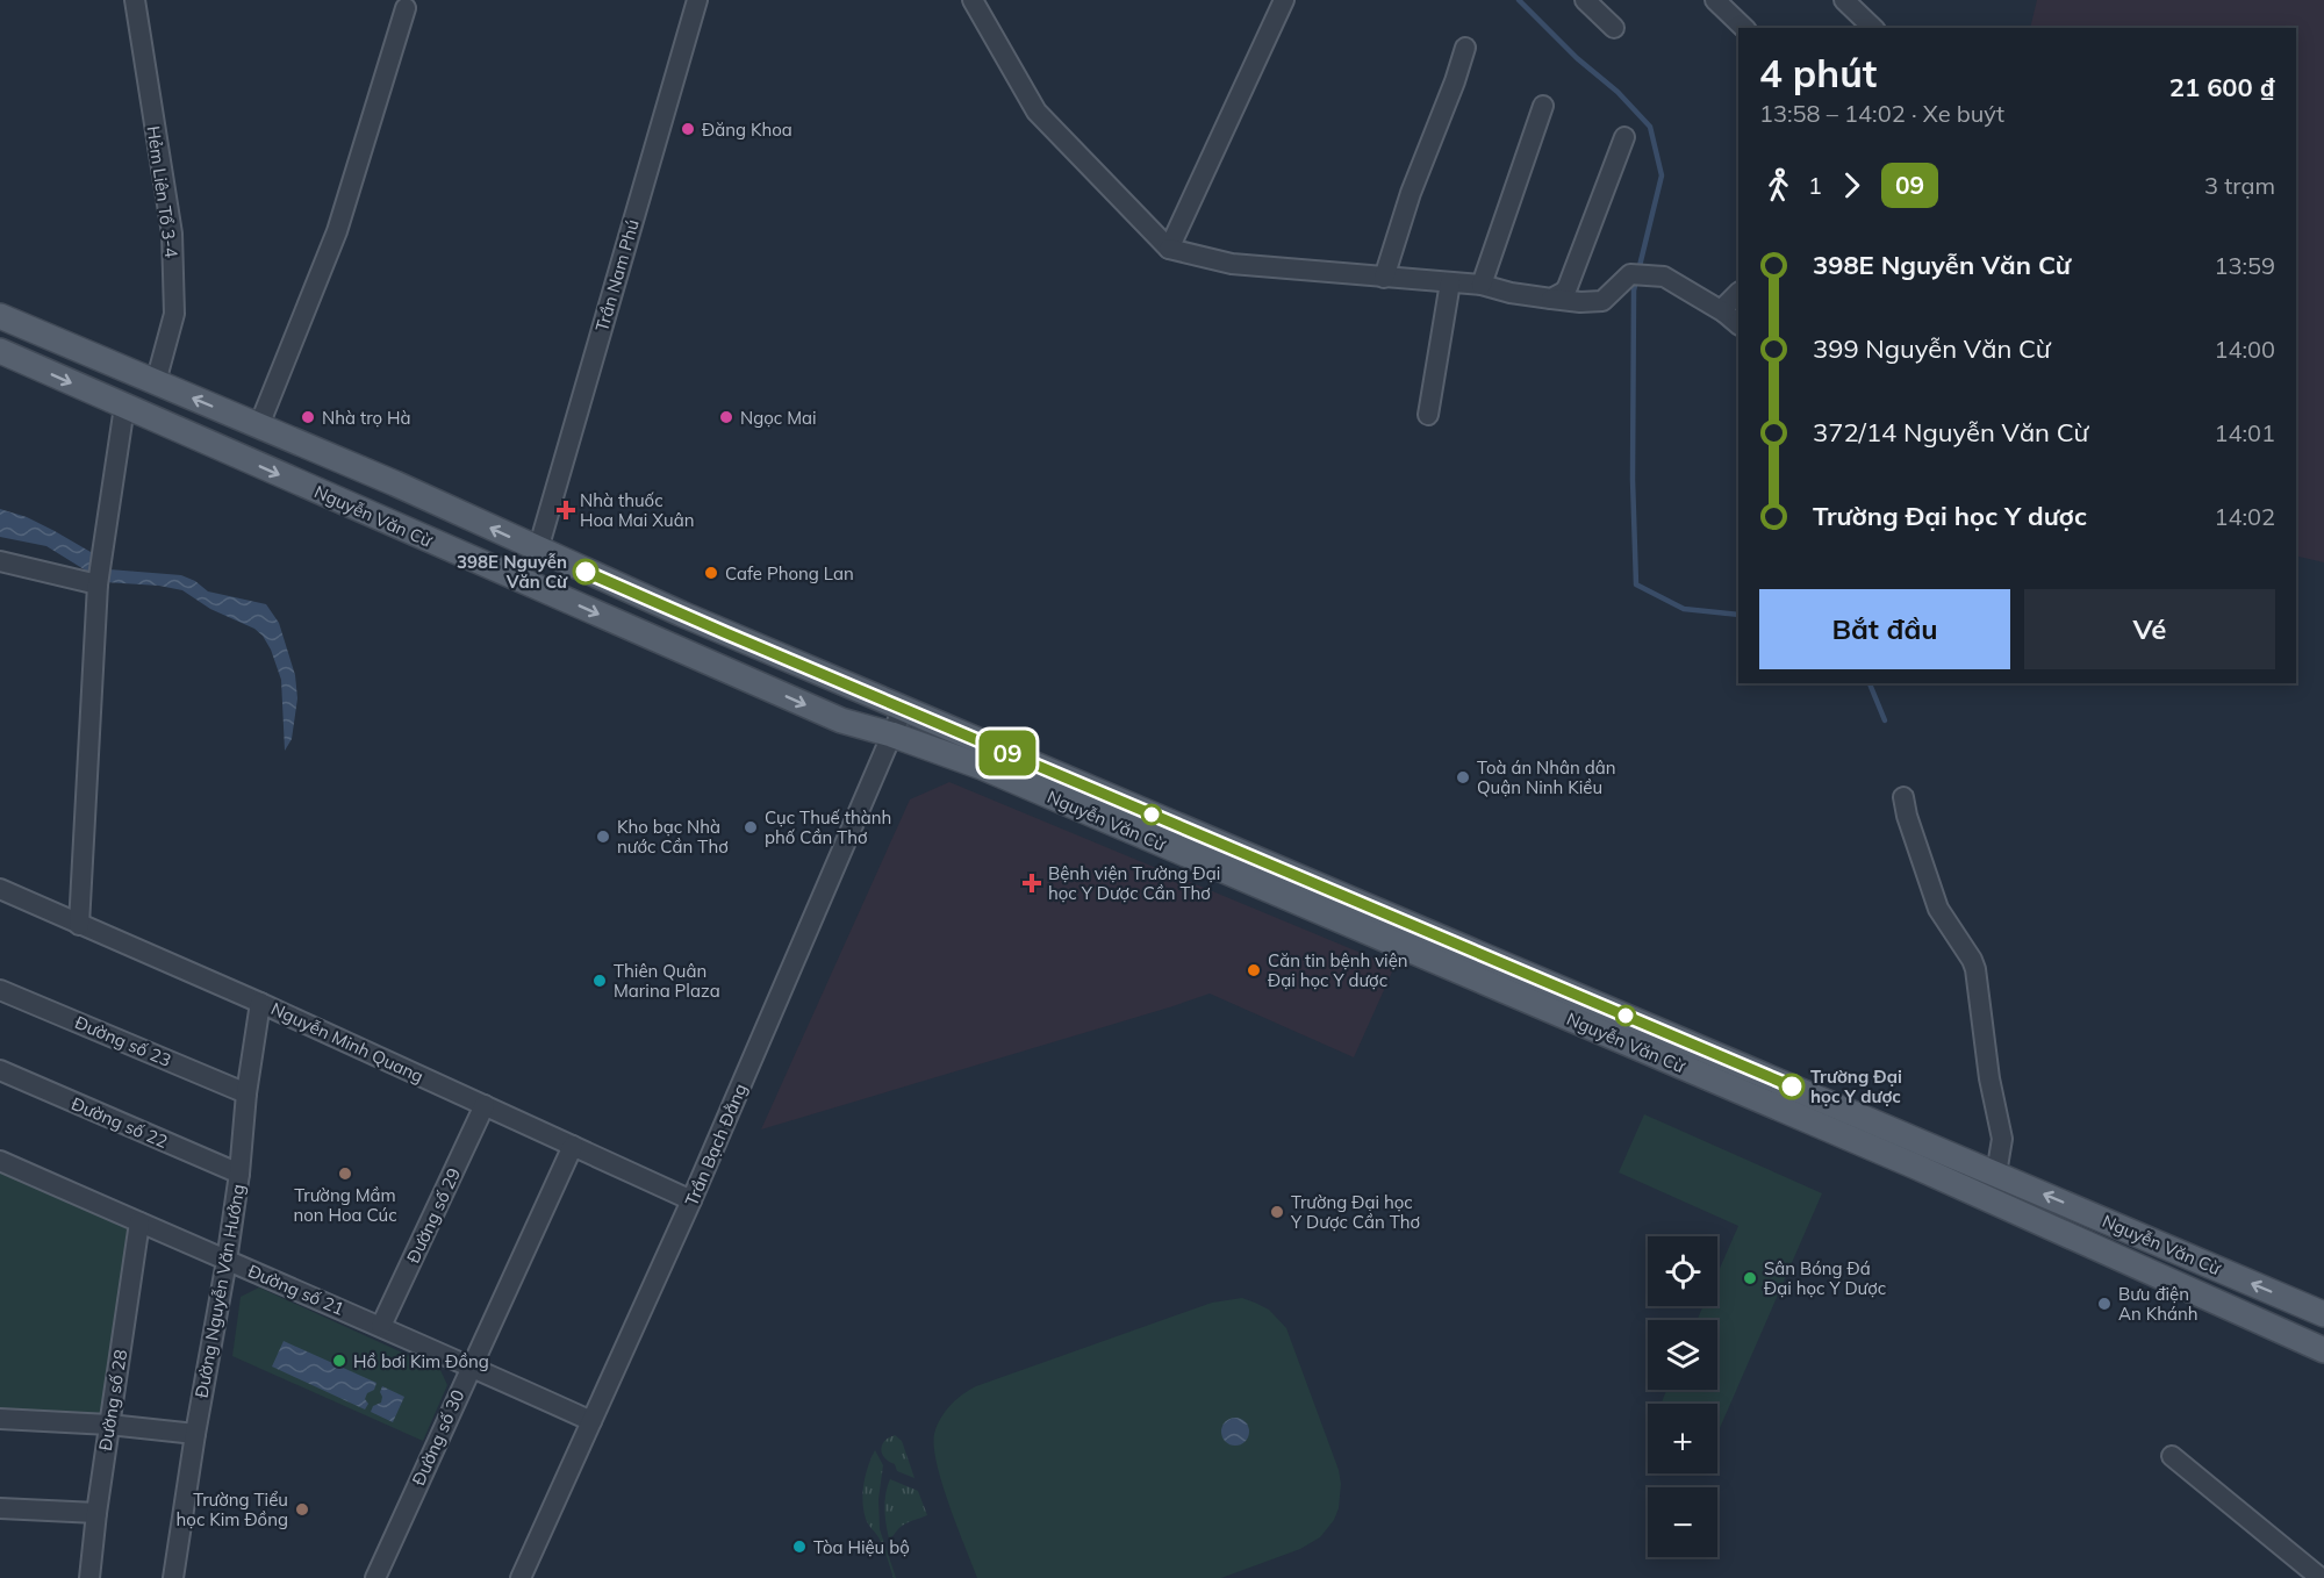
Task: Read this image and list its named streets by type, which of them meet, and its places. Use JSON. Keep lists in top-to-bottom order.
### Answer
{
  "streets": {
    "main road": ["Nguyễn Văn Cừ"],
    "street": [
      "Hẻm Liên Tổ 3-4",
      "Trần Nam Phú",
      "Đường số 23",
      "Nguyễn Minh Quang",
      "Đường số 22",
      "Trần Bạch Đằng",
      "Đường số 29",
      "Đường số 21",
      "Đường Nguyễn Văn Hưởng",
      "Đường số 28",
      "Đường số 30"
    ]
  },
  "crossings": [
    ["Hẻm Liên Tổ 3-4", "Nguyễn Văn Cừ"],
    ["Trần Nam Phú", "Nguyễn Văn Cừ"],
    ["Nguyễn Văn Cừ", "Trần Bạch Đằng"],
    ["Đường số 23", "Đường Nguyễn Văn Hưởng"],
    ["Nguyễn Minh Quang", "Trần Bạch Đằng"],
    ["Nguyễn Minh Quang", "Đường số 29"],
    ["Nguyễn Minh Quang", "Đường Nguyễn Văn Hưởng"],
    ["Nguyễn Minh Quang", "Đường số 30"],
    ["Đường số 22", "Đường Nguyễn Văn Hưởng"],
    ["Trần Bạch Đằng", "Đường số 21"],
    ["Đường số 29", "Đường số 21"],
    ["Đường số 21", "Đường Nguyễn Văn Hưởng"],
    ["Đường số 21", "Đường số 28"],
    ["Đường số 21", "Đường số 30"]
  ],
  "places": {
    "other": [
      "Đăng Khoa",
      "Nhà trọ Hà",
      "Ngọc Mai",
      "398E Nguyễn Văn Cừ",
      "Cafe Phong Lan",
      "Toà án Nhân dân Quận Ninh Kiều",
      "Cục Thuế thành phố Cần Thơ",
      "Kho bạc Nhà nước Cần Thơ",
      "Căn tin bệnh viện Đại học Y dược",
      "Thiên Quân Marina Plaza",
      "Trường Đại học Y dược",
      "Trường Mầm non Hoa Cúc",
      "Trường Đại học Y Dược Cần Thơ",
      "Sân Bóng Đá Đại học Y Dược",
      "Bưu điện An Khánh",
      "Hồ bơi Kim Đồng",
      "Trường Tiểu học Kim Đồng",
      "Tòa Hiệu bộ"
    ],
    "health": ["Nhà thuốc Hoa Mai Xuân", "Bệnh viện Trường Đại học Y Dược Cần Thơ"]
  },
  "lines": ["bus line 09"],
  "page": {
    "on_map": "09",
    "heading": ["4 phút", "13:58 – 14:02 · Xe buýt", "21 600 ₫"],
    "legs": ["1", "09", "3 trạm"],
    "list": [
      {
        "name": "398E Nguyễn Văn Cừ",
        "value": "13:59"
      },
      {
        "name": "399 Nguyễn Văn Cừ",
        "value": "14:00"
      },
      {
        "name": "372/14 Nguyễn Văn Cừ",
        "value": "14:01"
      },
      {
        "name": "Trường Đại học Y dược",
        "value": "14:02"
      }
    ],
    "buttons": ["Bắt đầu", "Vé"],
    "map_buttons": ["+", "−"]
  }
}
